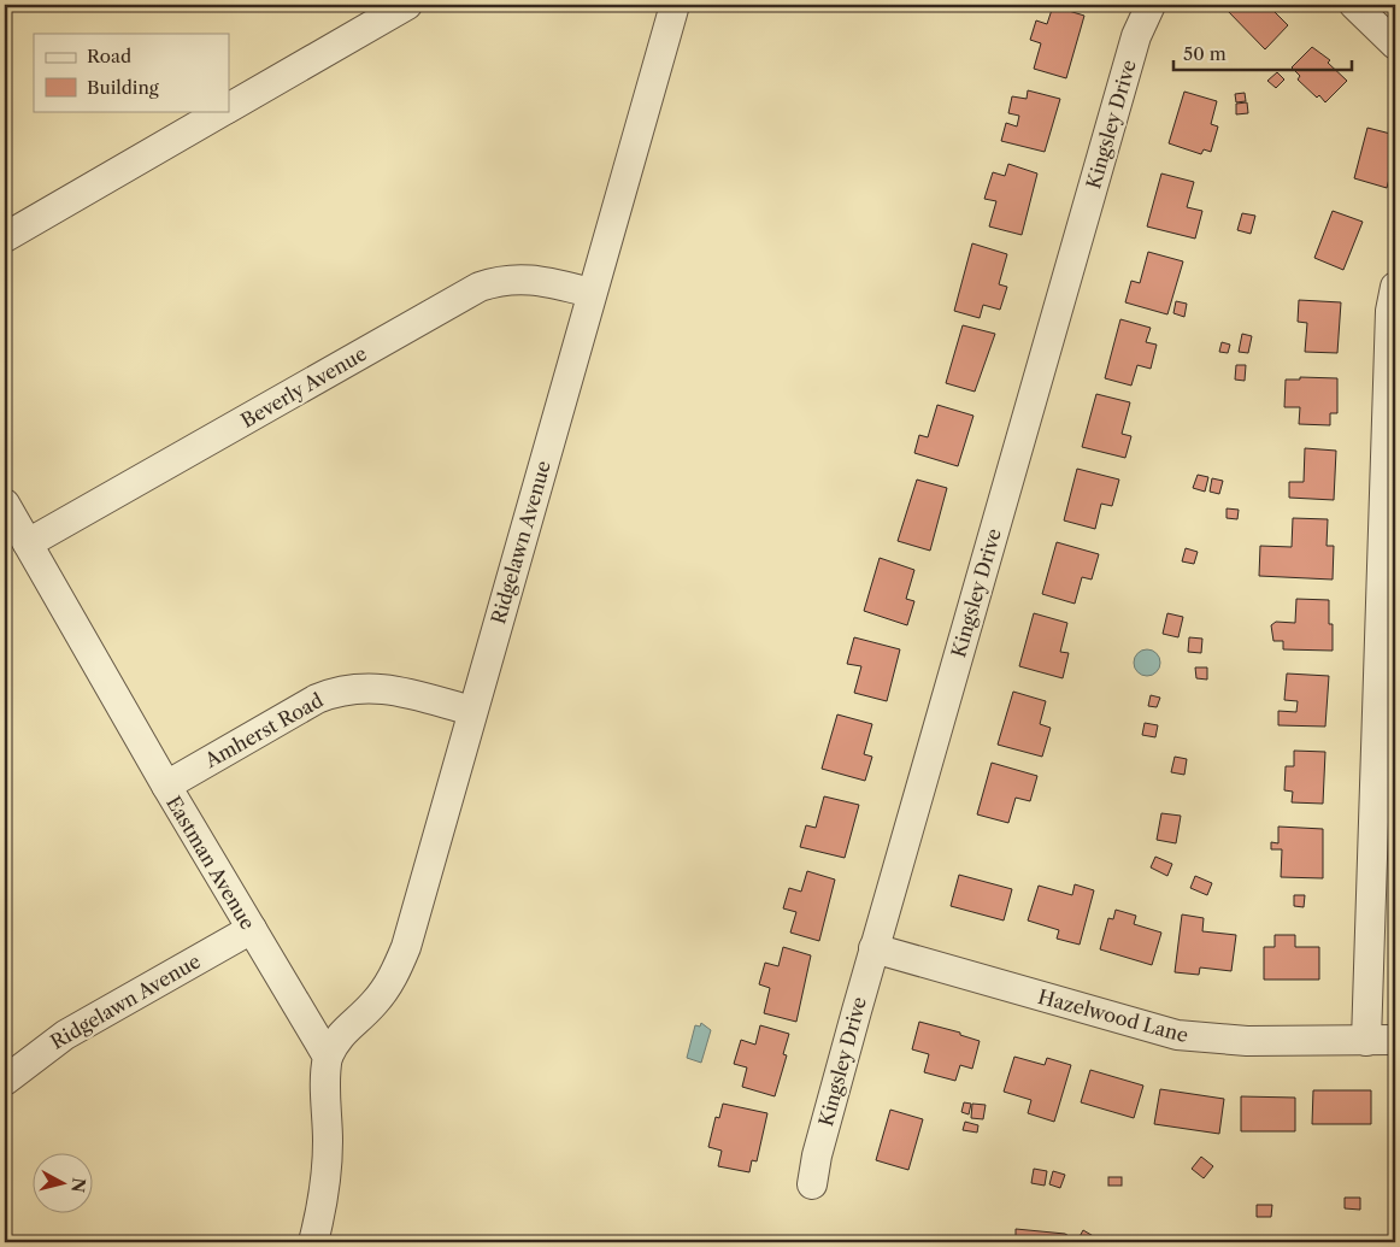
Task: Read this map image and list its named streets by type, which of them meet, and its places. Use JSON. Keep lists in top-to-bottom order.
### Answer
{
  "streets": {
    "street": [
      "Kingsley Drive",
      "Beverly Avenue",
      "Ridgelawn Avenue",
      "Amherst Road",
      "Eastman Avenue",
      "Hazelwood Lane"
    ]
  },
  "crossings": [
    ["Kingsley Drive", "Hazelwood Lane"],
    ["Beverly Avenue", "Ridgelawn Avenue"],
    ["Beverly Avenue", "Eastman Avenue"],
    ["Ridgelawn Avenue", "Amherst Road"],
    ["Ridgelawn Avenue", "Eastman Avenue"],
    ["Amherst Road", "Eastman Avenue"]
  ],
  "legend": ["Road", "Building"],
  "scale_bar": "50 m",
  "north": "right"
}
